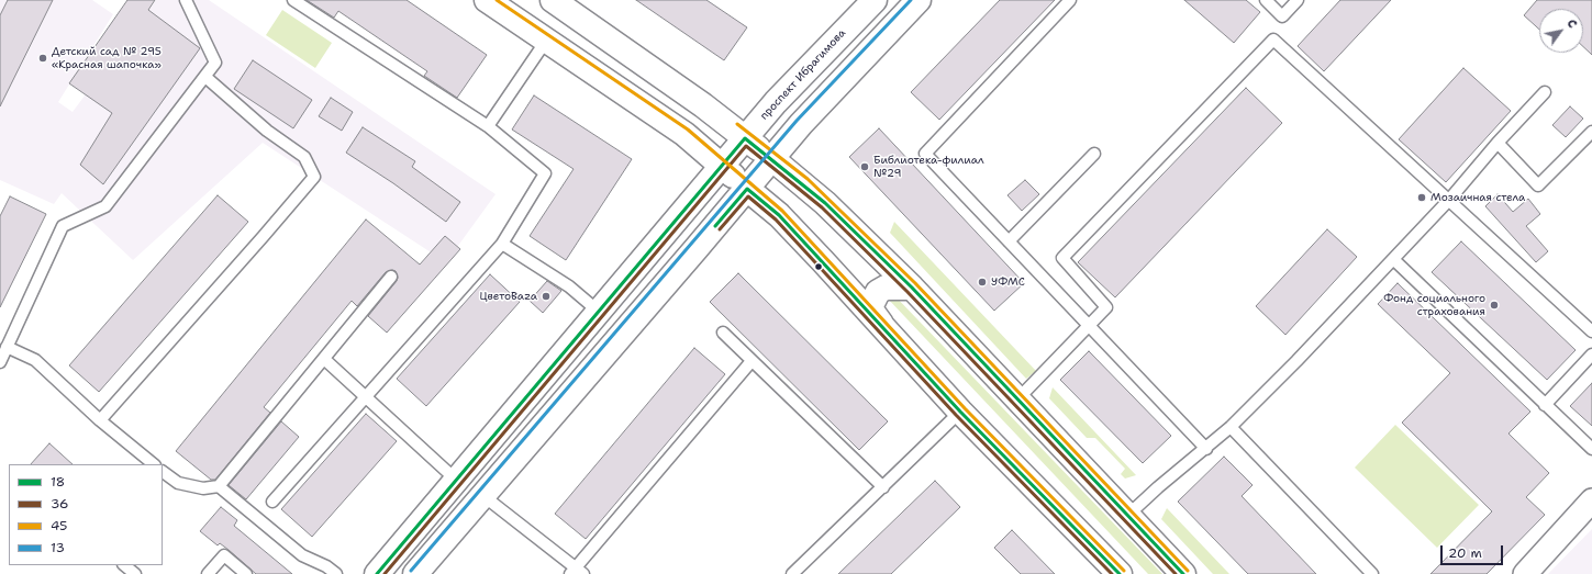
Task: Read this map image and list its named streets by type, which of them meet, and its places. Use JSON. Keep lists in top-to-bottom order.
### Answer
{
  "streets": {
    "main road": ["проспект Ибрагимова"]
  },
  "places": [
    "Детский сад № 295 «Красная шапочка»",
    "Библиотека-филиал №29",
    "Мозаичная стела",
    "УФМС",
    "ЦветоBaza",
    "Фонд социального страхования"
  ],
  "lines": [
    "transit line 45",
    "transit line 13",
    "transit line 18",
    "transit line 36"
  ],
  "legend": [
    "18",
    "36",
    "45",
    "13"
  ],
  "scale_bar": "20 m",
  "north": "top right"
}
